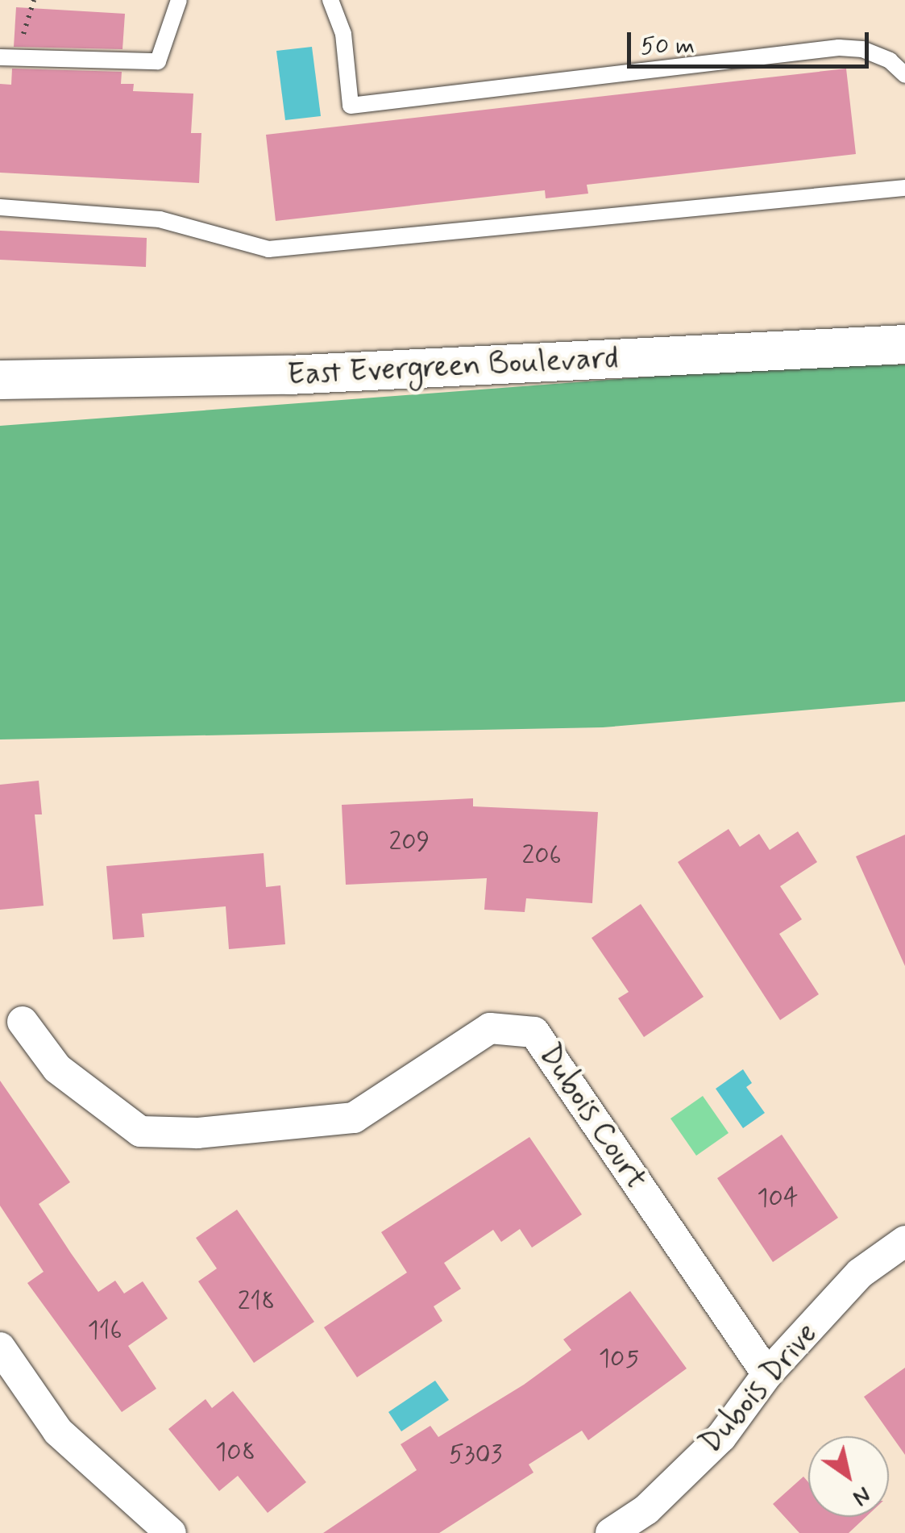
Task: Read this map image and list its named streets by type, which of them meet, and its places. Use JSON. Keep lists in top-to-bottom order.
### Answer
{
  "streets": {
    "street": ["East Evergreen Boulevard", "Dubois Court", "Dubois Drive"]
  },
  "crossings": [
    ["Dubois Court", "Dubois Drive"]
  ],
  "house_numbers": [
    "209",
    "206",
    "104",
    "218",
    "116",
    "105",
    "108",
    "5303"
  ],
  "scale_bar": "50 m",
  "north": "bottom right"
}
